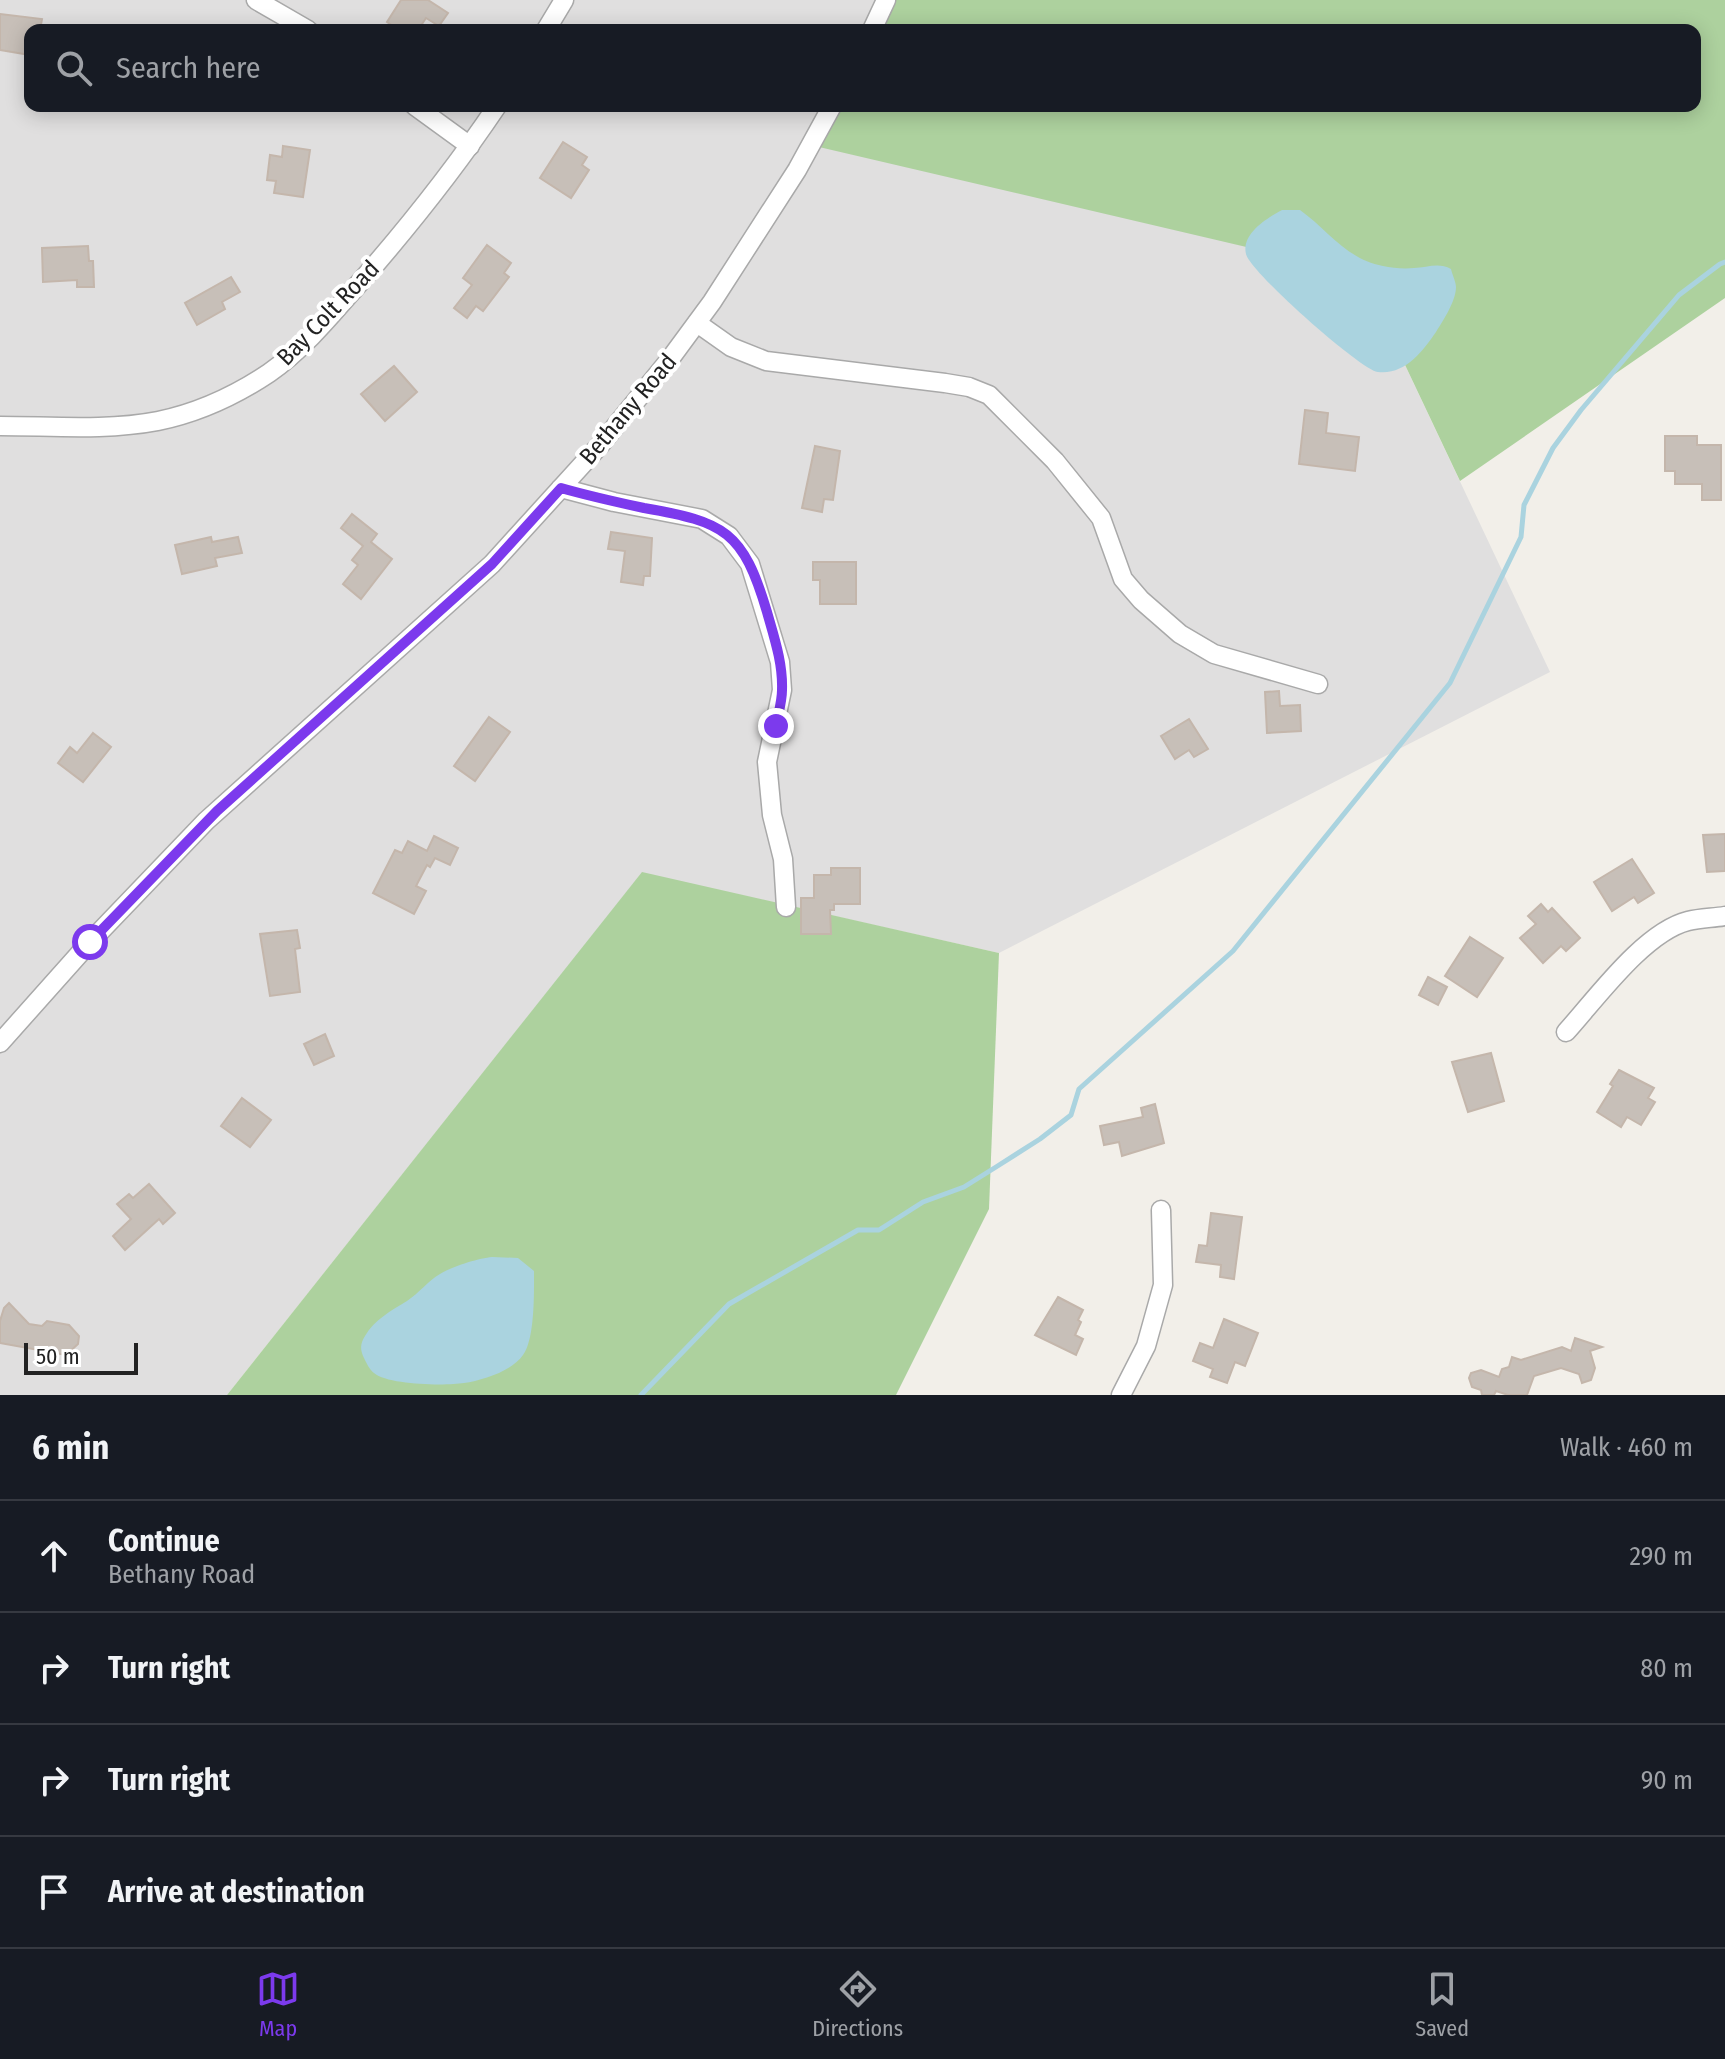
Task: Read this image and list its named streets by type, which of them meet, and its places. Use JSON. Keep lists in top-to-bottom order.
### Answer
{
  "streets": {
    "street": ["Bay Colt Road", "Bethany Road"]
  },
  "scale_bar": "50 m",
  "page": {
    "search": "Search here",
    "scale": "50 m",
    "heading": ["6 min", "Walk · 460 m"],
    "list": [
      ["Continue", "Bethany Road", "290 m"],
      ["Turn right", "80 m"],
      ["Turn right", "90 m"],
      "Arrive at destination"
    ],
    "nav": ["Map", "Directions", "Saved"]
  }
}
